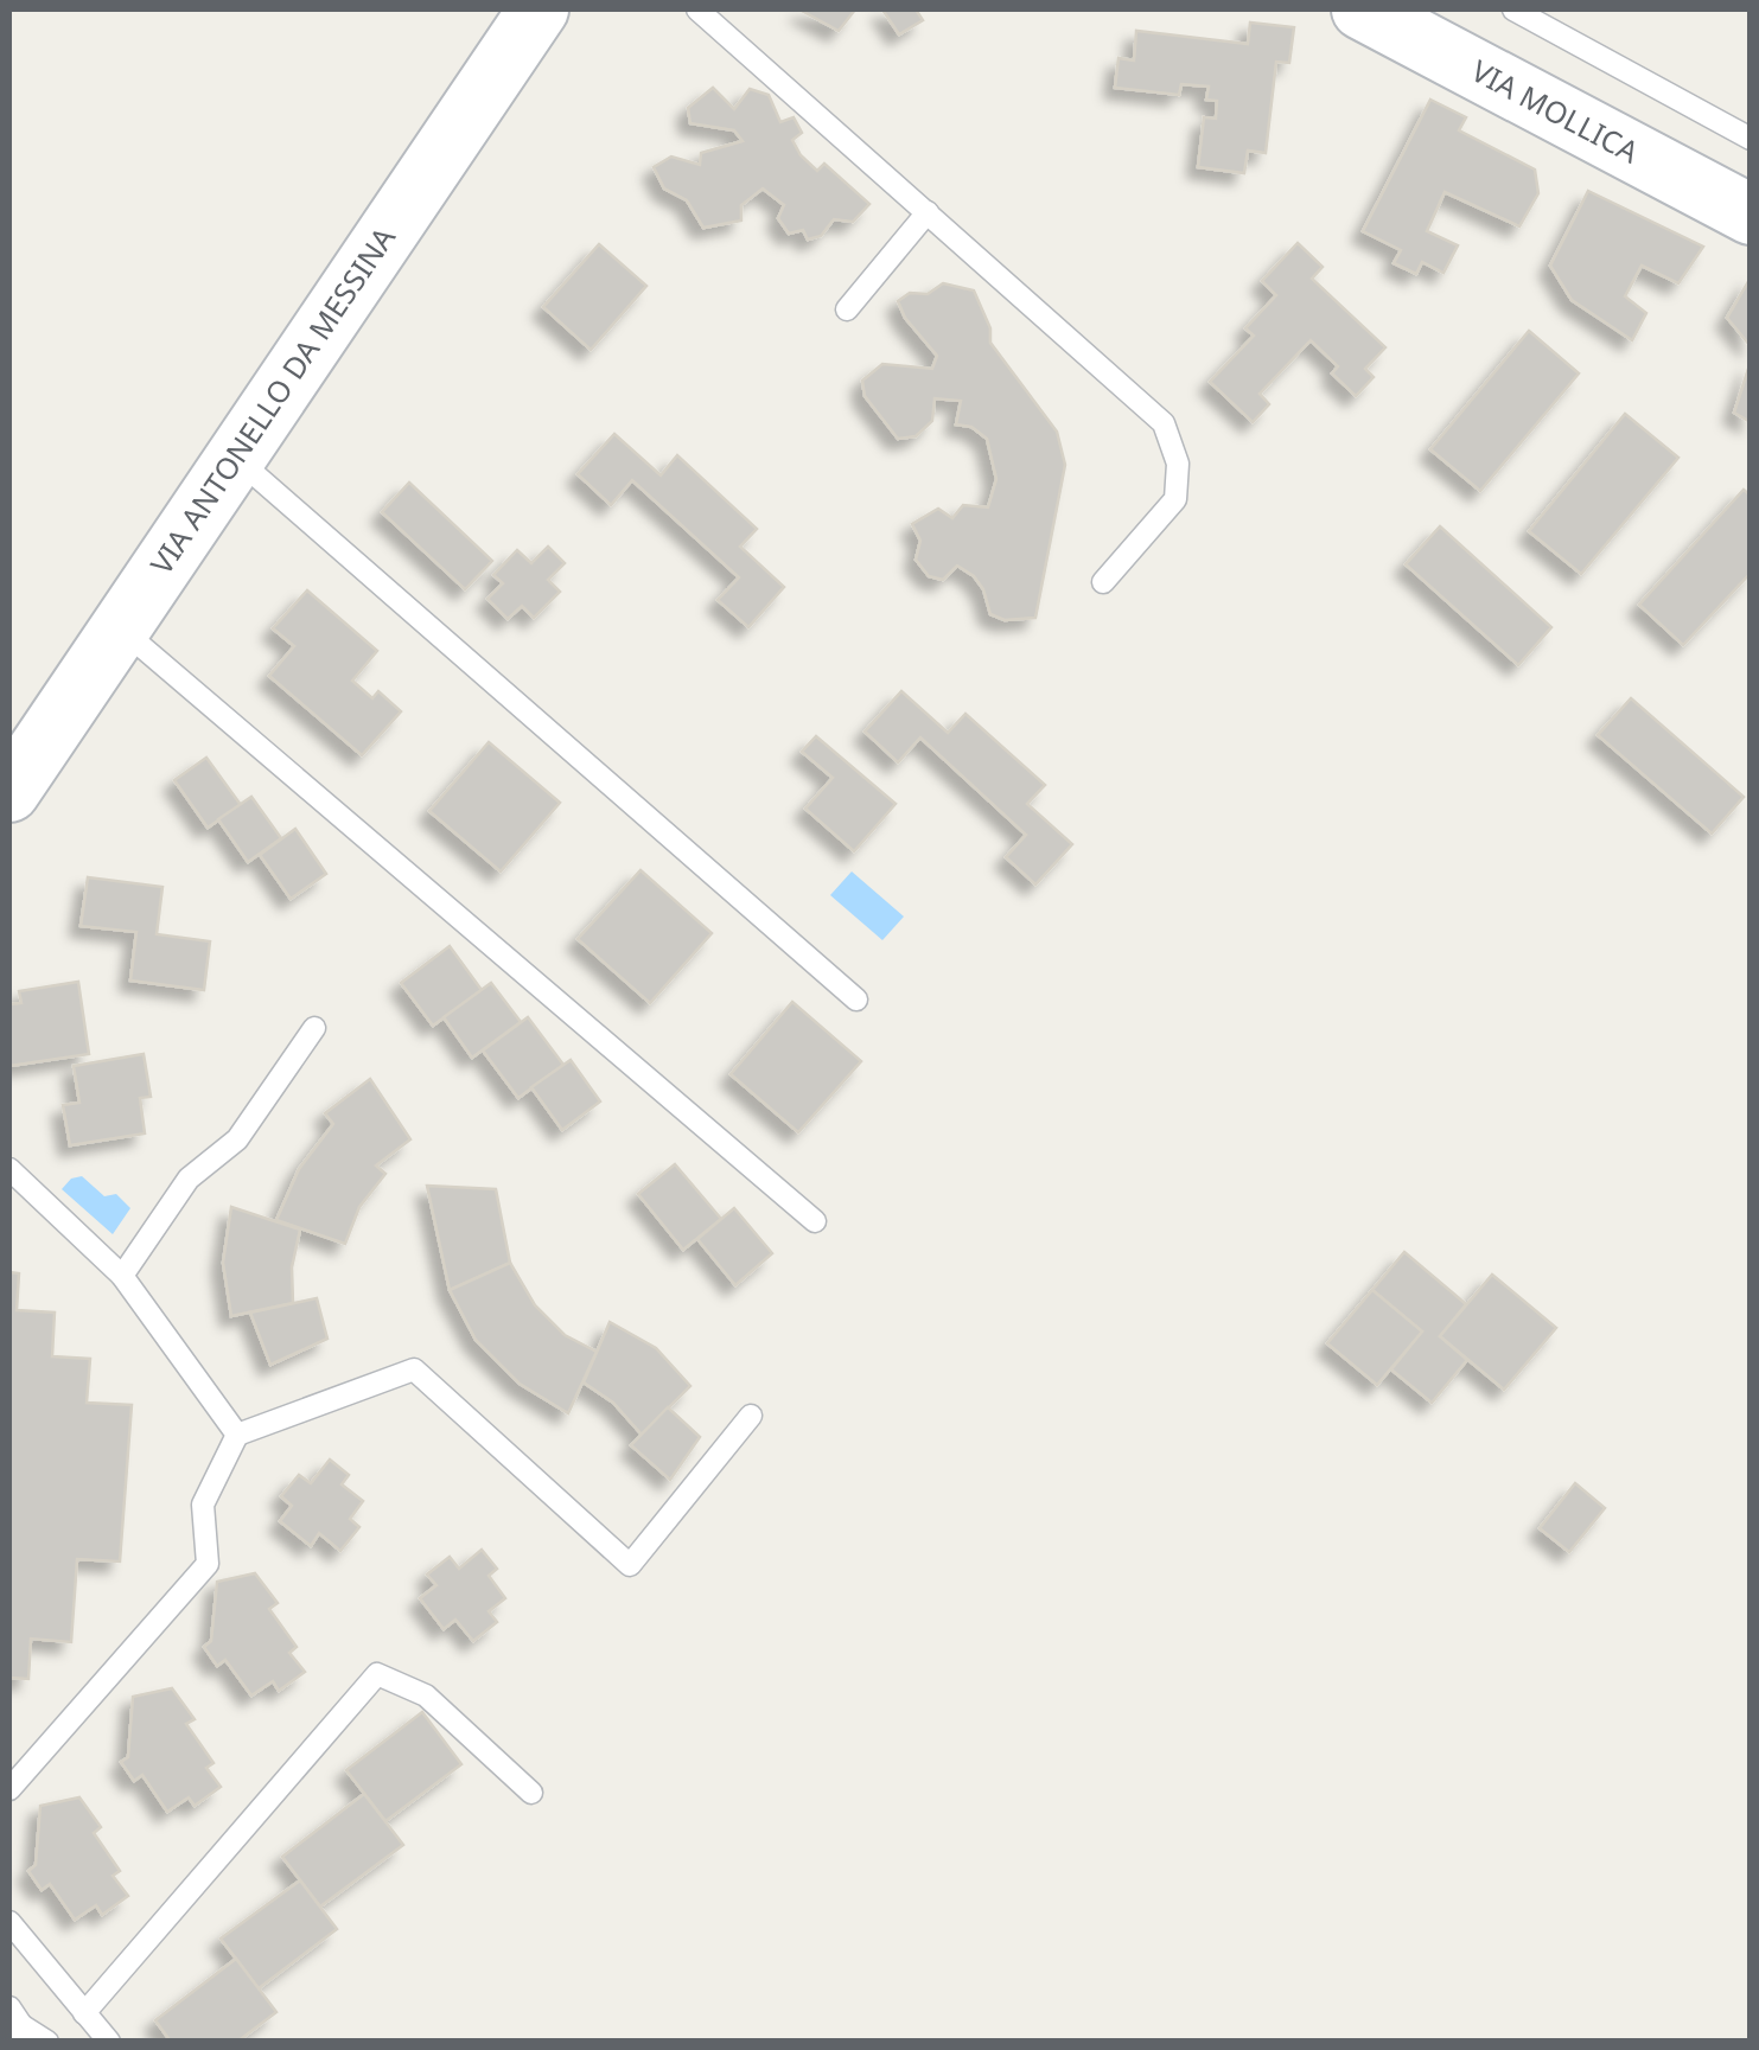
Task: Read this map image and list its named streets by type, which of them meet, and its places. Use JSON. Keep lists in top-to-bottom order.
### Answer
{
  "streets": {
    "main road": ["VIA MOLLICA", "VIA ANTONELLO DA MESSINA"]
  }
}
